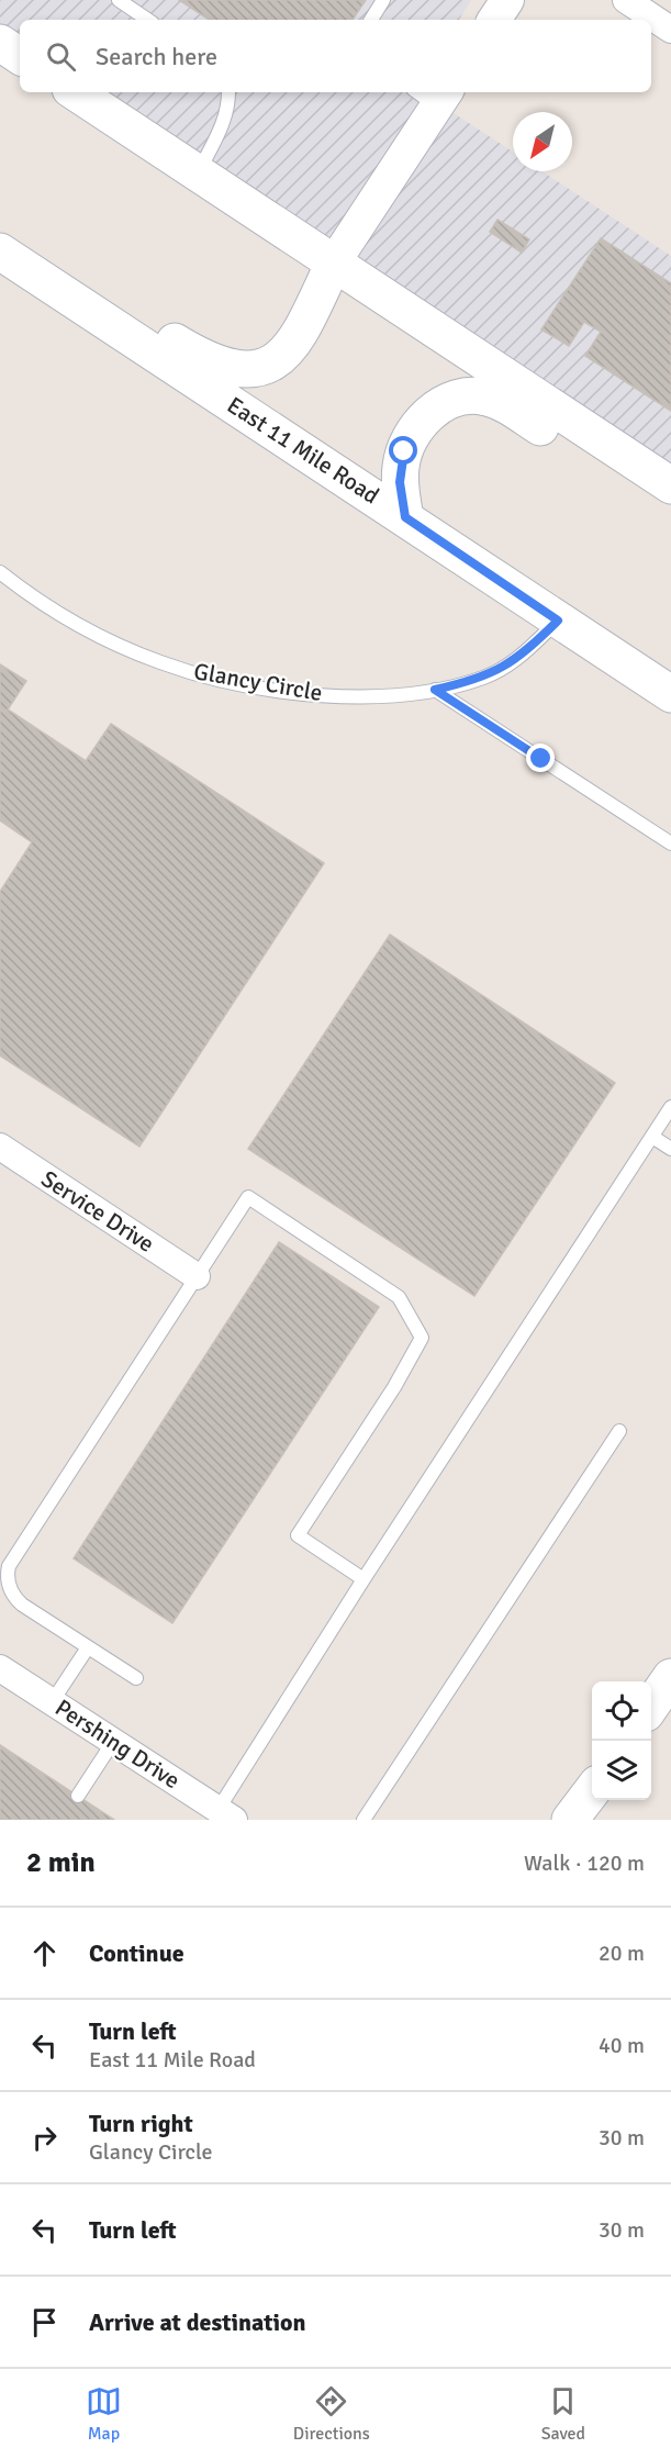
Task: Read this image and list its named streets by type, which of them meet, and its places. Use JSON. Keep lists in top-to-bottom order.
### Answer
{
  "streets": {
    "main road": ["East 11 Mile Road"],
    "street": ["Service Drive", "Pershing Drive"],
    "lane": ["Glancy Circle"]
  },
  "crossings": [
    ["East 11 Mile Road", "Glancy Circle"]
  ],
  "north": "bottom left",
  "page": {
    "search": "Search here",
    "heading": ["2 min", "Walk · 120 m"],
    "list": [
      ["Continue", "20 m"],
      ["Turn left", "East 11 Mile Road", "40 m"],
      ["Turn right", "Glancy Circle", "30 m"],
      ["Turn left", "30 m"],
      "Arrive at destination"
    ],
    "nav": ["Map", "Directions", "Saved"]
  }
}
